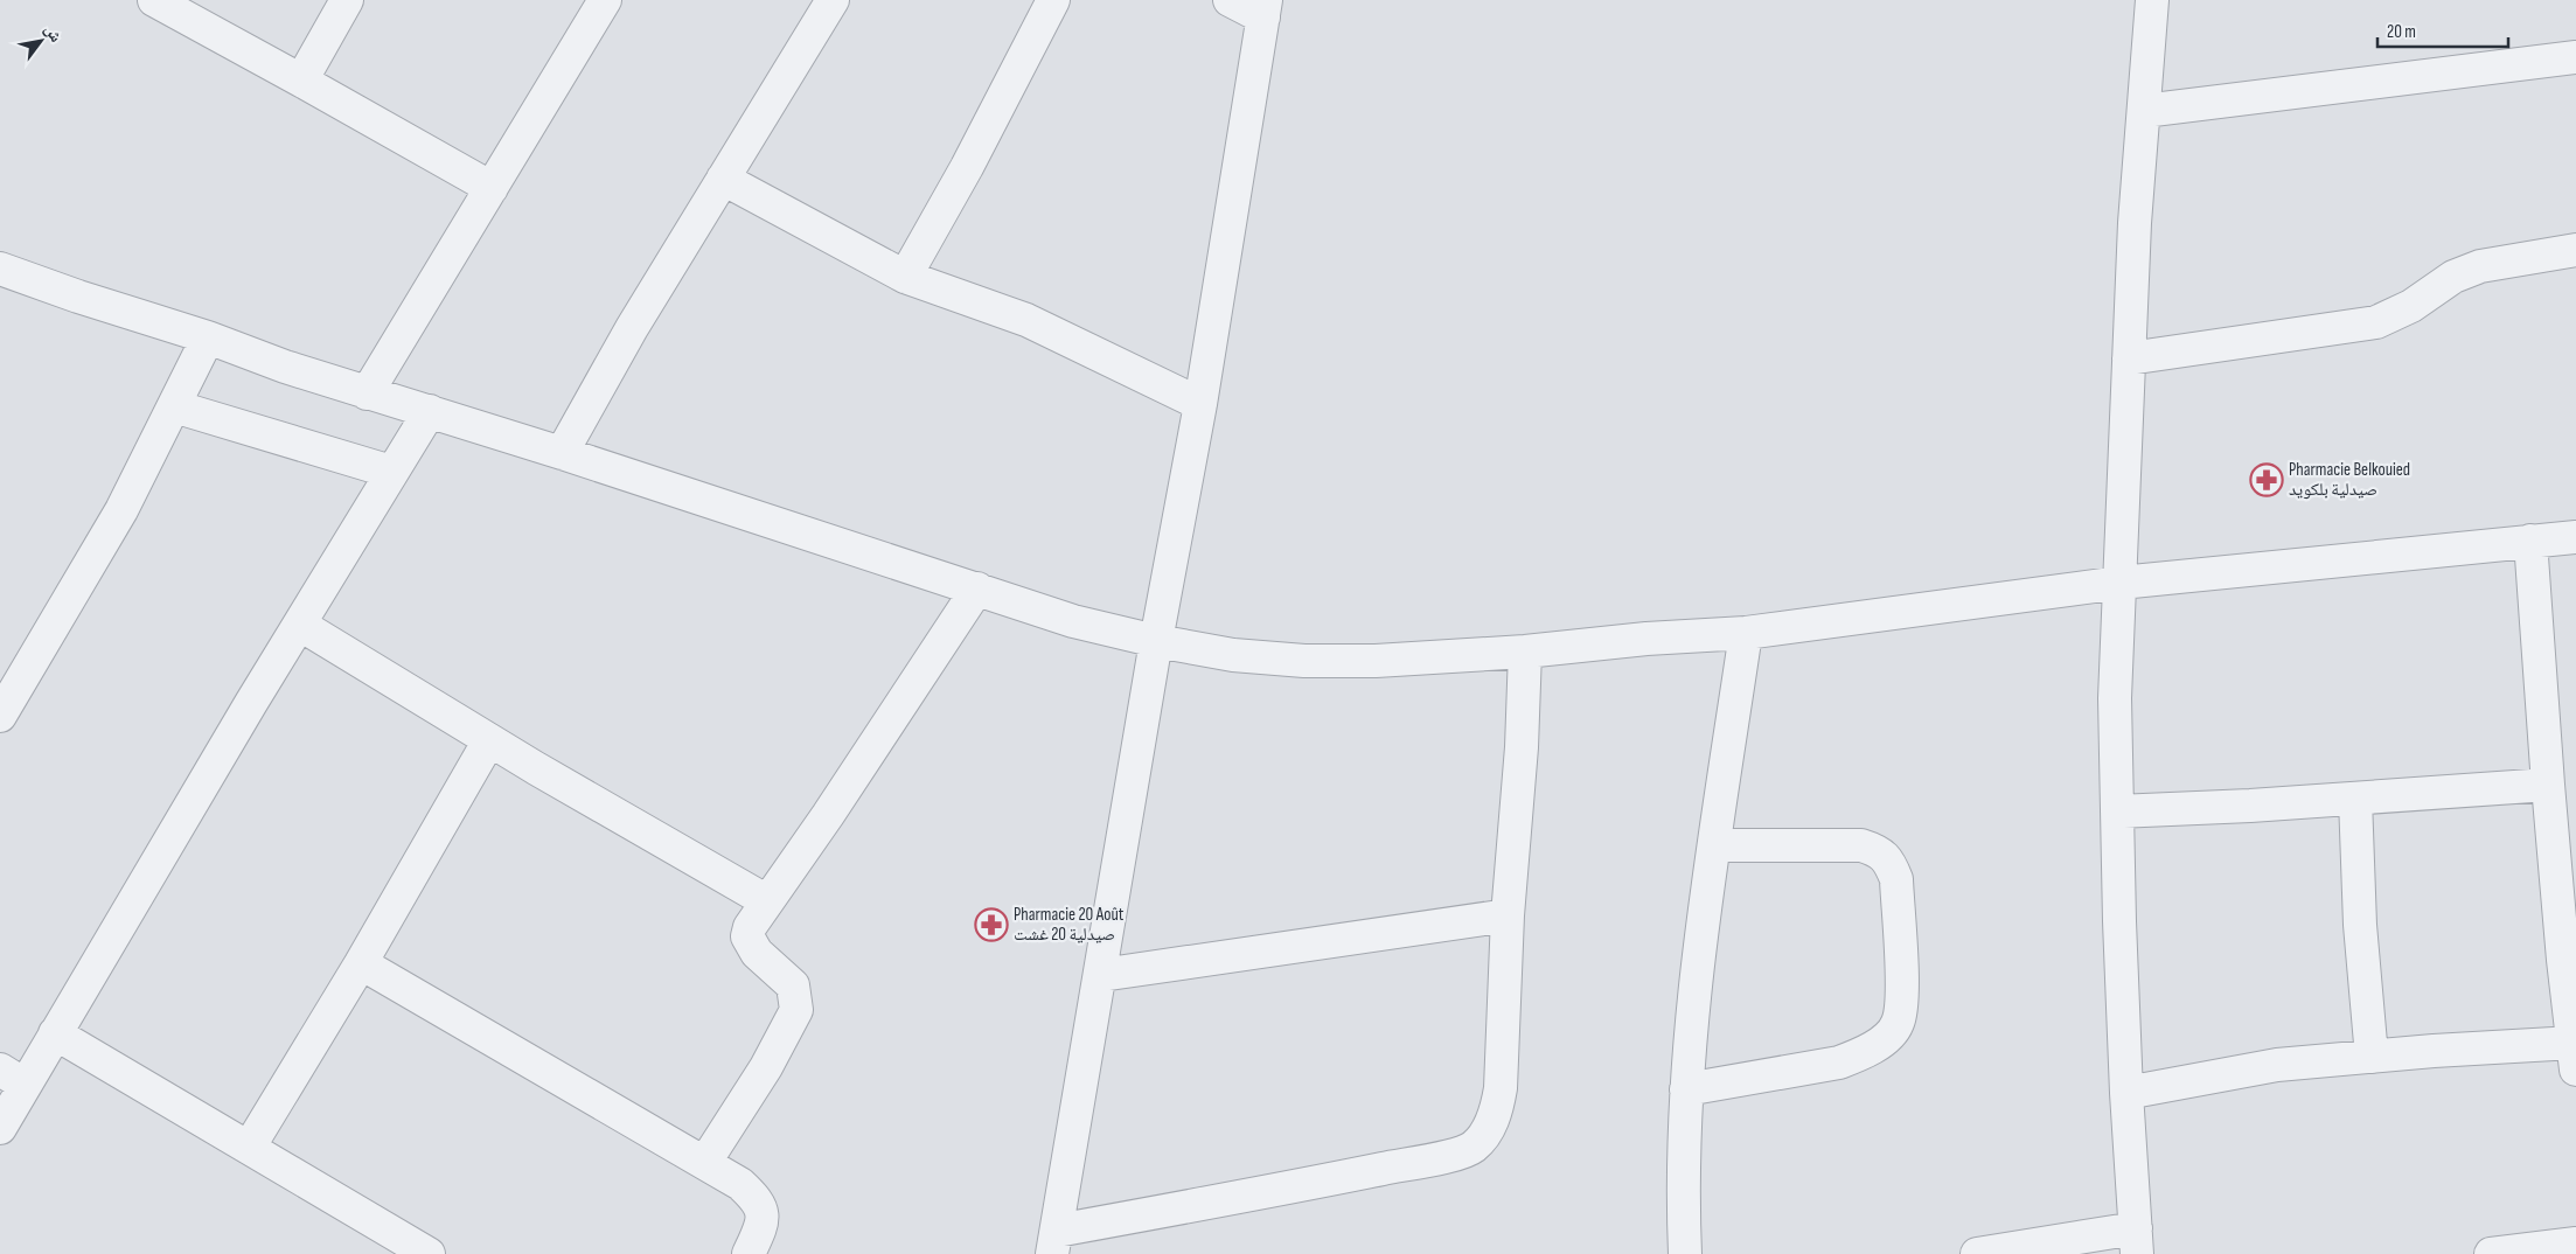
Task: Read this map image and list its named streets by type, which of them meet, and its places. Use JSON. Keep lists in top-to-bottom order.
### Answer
{
  "places": {
    "pharmacy": ["Pharmacie Belkouied صيدلية بلكويد", "Pharmacie 20 Août صيدلية 20 غشت"]
  },
  "scale_bar": "20 m",
  "north": "top right"
}
